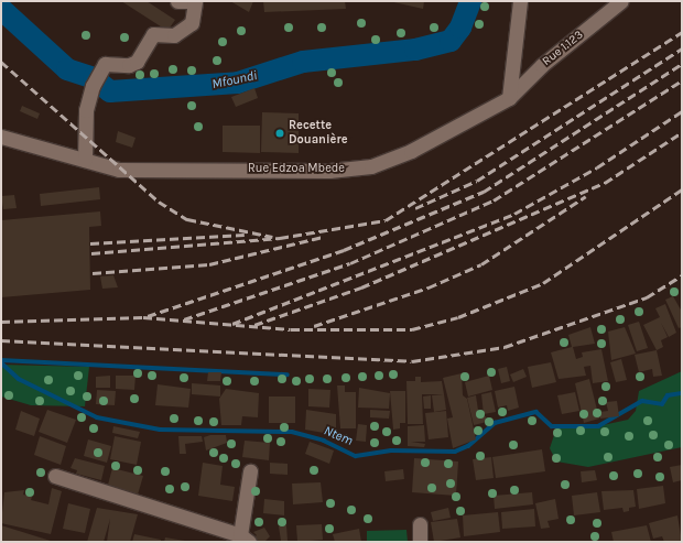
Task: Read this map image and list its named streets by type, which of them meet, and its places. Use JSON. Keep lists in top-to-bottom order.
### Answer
{
  "streets": {
    "street": ["Rue 1.123", "Rue Edzoa Mbede"]
  },
  "crossings": [
    ["Rue 1.123", "Rue Edzoa Mbede"]
  ],
  "water": ["Mfoundi", "Ntem"],
  "places": ["Recette Douanière"]
}
